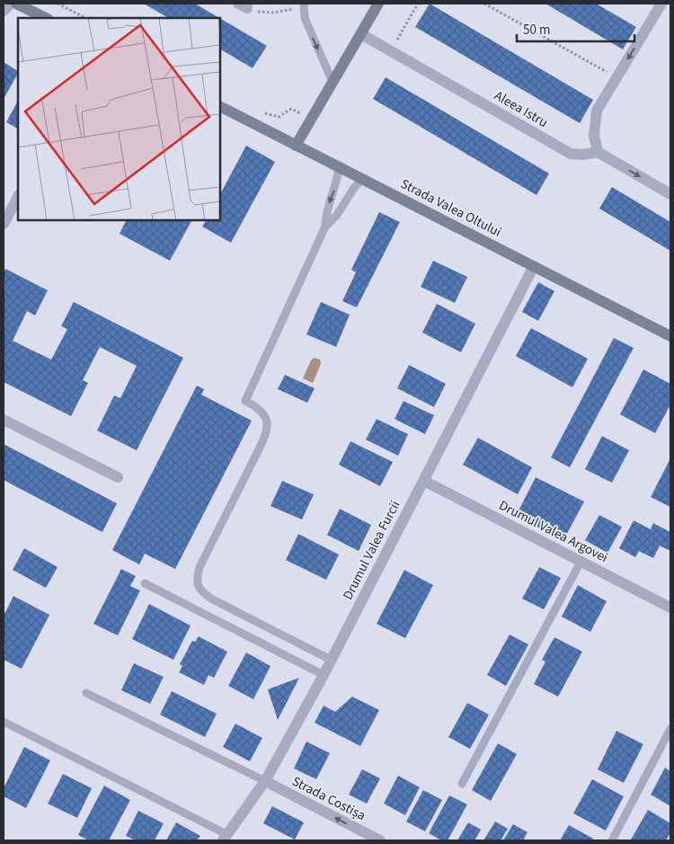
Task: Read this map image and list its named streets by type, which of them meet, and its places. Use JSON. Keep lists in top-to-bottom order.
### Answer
{
  "streets": {
    "main road": ["Strada Valea Oltului"],
    "street": [
      "Aleea Istru",
      "Drumul Valea Argovei",
      "Drumul Valea Furcii",
      "Strada Costișa"
    ]
  },
  "crossings": [
    ["Strada Valea Oltului", "Drumul Valea Furcii"],
    ["Drumul Valea Argovei", "Drumul Valea Furcii"],
    ["Drumul Valea Furcii", "Strada Costișa"]
  ],
  "one_way": ["Strada Costișa"],
  "scale_bar": "50 m"
}
